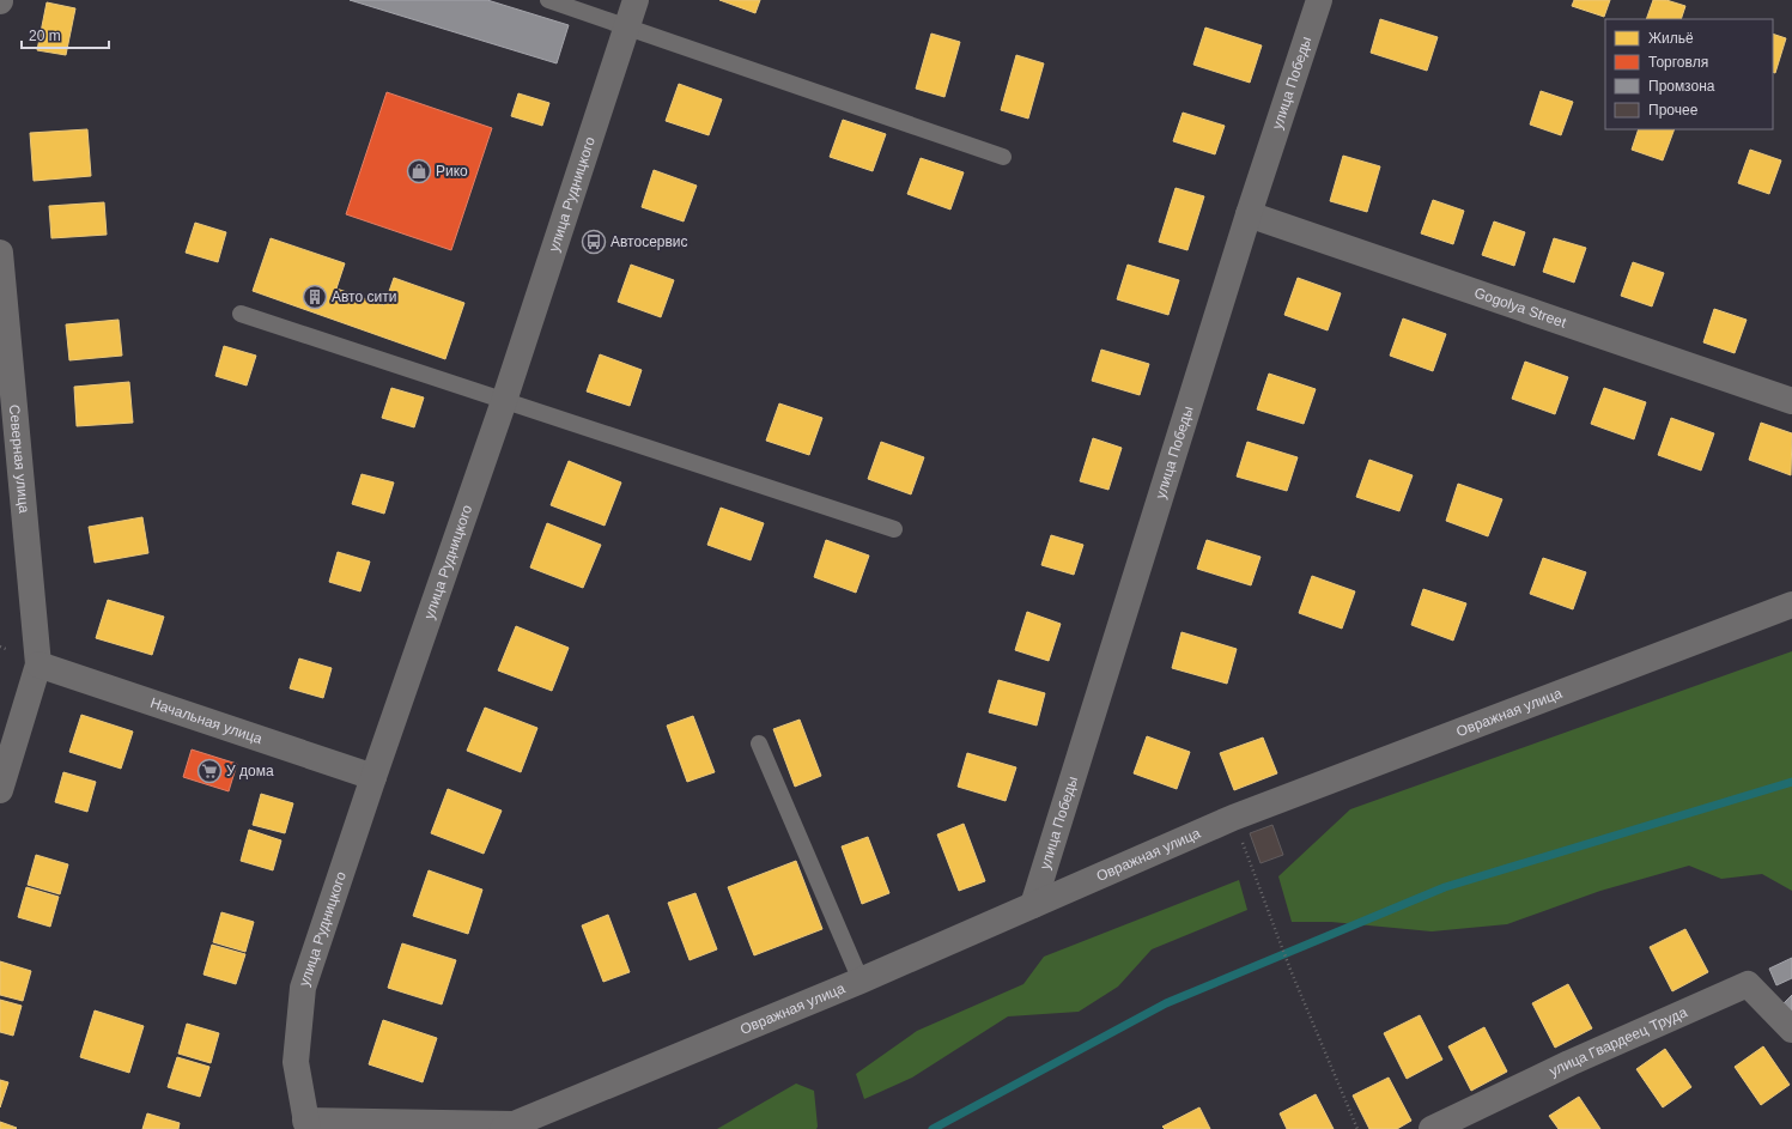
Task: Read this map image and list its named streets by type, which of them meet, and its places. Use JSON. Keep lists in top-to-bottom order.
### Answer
{
  "streets": {
    "street": [
      "улица Победы",
      "улица Рудницкого",
      "Gogolya Street",
      "Северная улица",
      "Овражная улица",
      "Начальная улица",
      "улица Гвардеец Труда"
    ]
  },
  "crossings": [
    ["улица Победы", "Gogolya Street"],
    ["улица Победы", "Овражная улица"],
    ["улица Рудницкого", "Овражная улица"],
    ["улица Рудницкого", "Начальная улица"],
    ["Северная улица", "Начальная улица"]
  ],
  "places": {
    "shop": ["Рико"],
    "bus stop": ["Автосервис"],
    "building": ["Авто сити"],
    "supermarket": ["У дома"]
  },
  "legend": [
    "Жильё",
    "Торговля",
    "Промзона",
    "Прочее"
  ],
  "scale_bar": "20 m"
}
